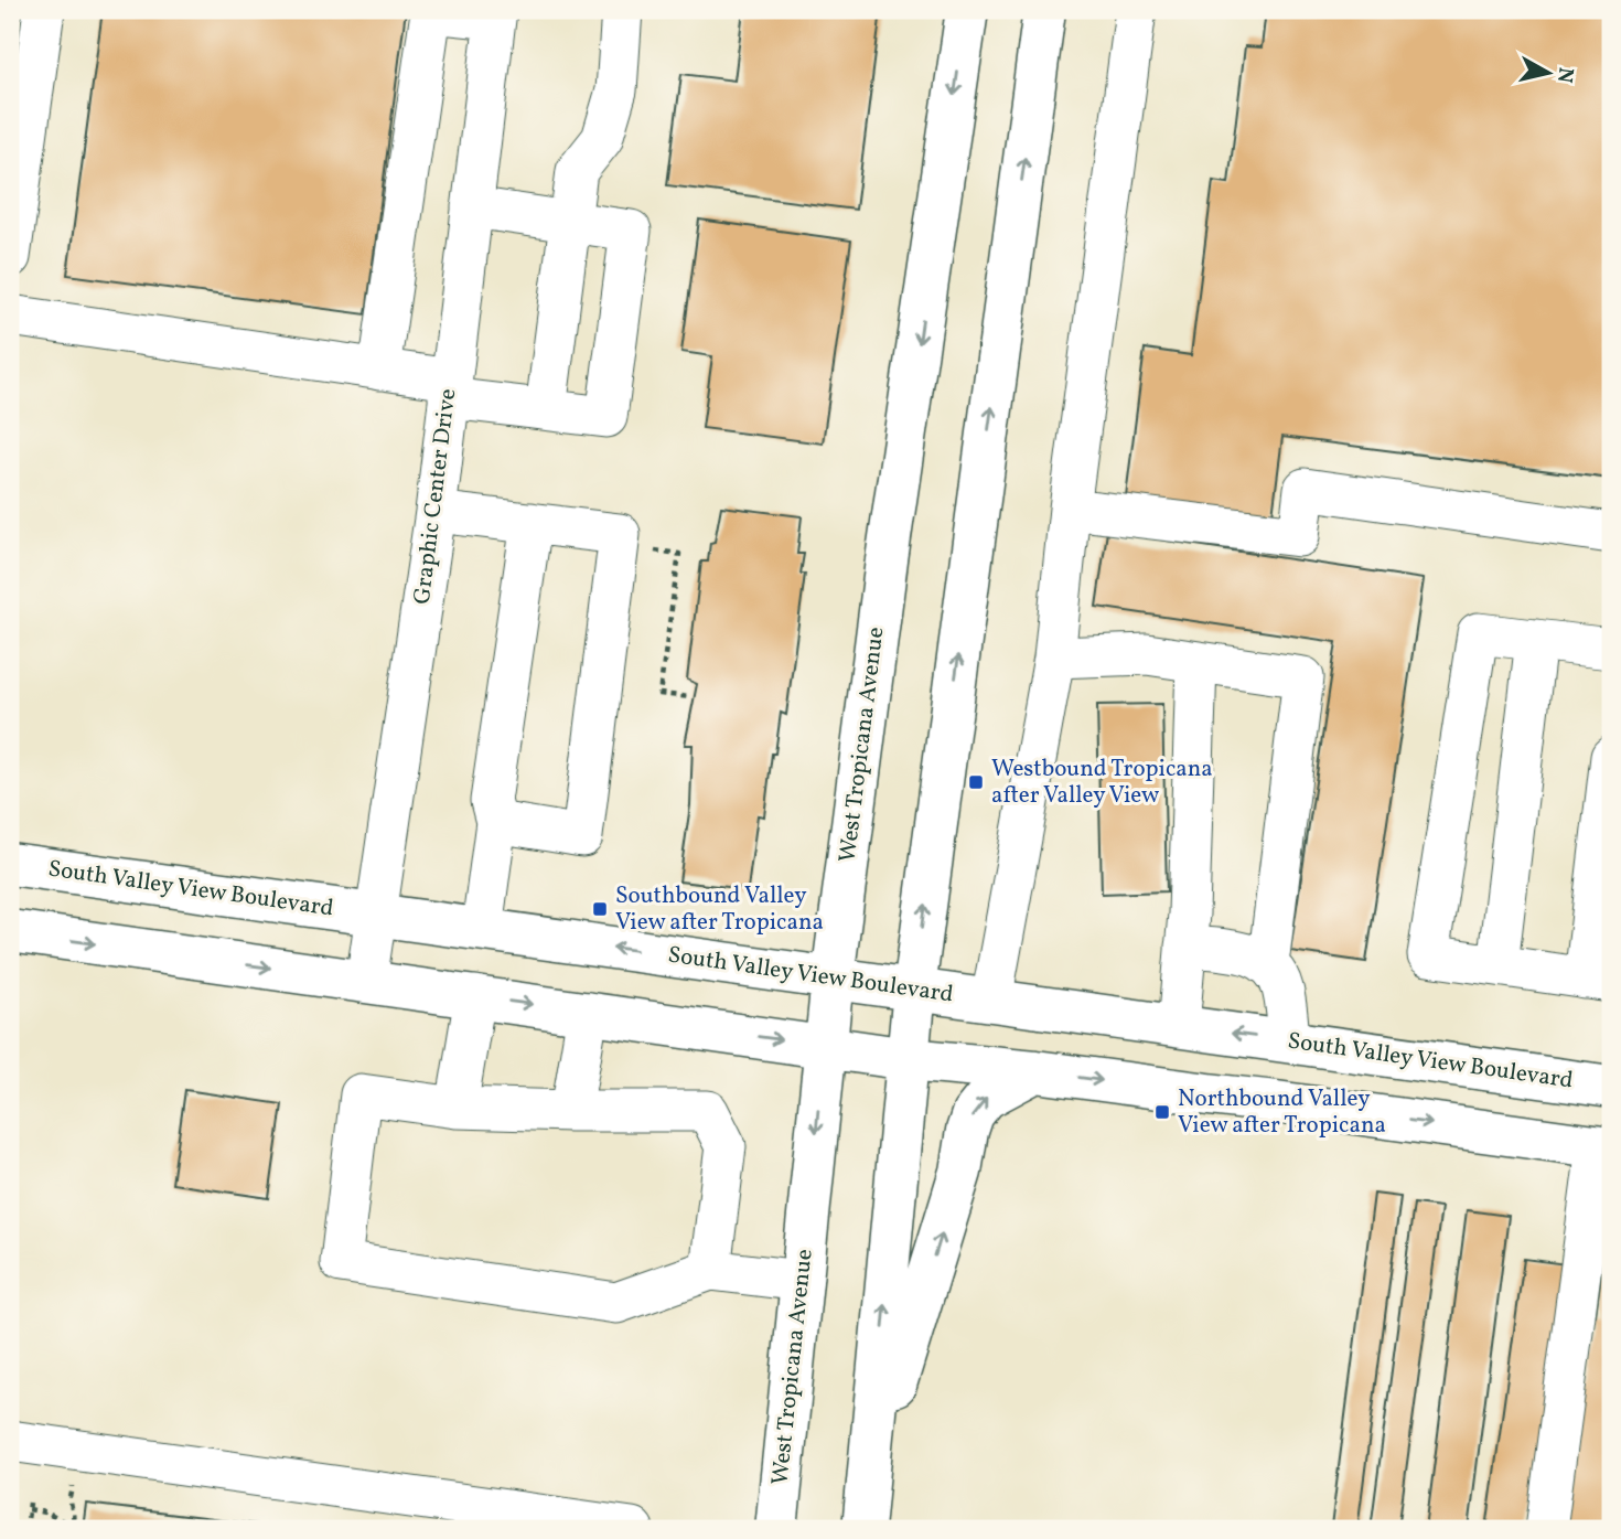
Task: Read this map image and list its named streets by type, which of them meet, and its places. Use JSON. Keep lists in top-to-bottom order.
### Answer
{
  "streets": {
    "main road": ["West Tropicana Avenue", "South Valley View Boulevard"],
    "street": ["Graphic Center Drive"]
  },
  "crossings": [
    ["Graphic Center Drive", "South Valley View Boulevard"],
    ["West Tropicana Avenue", "South Valley View Boulevard"]
  ],
  "places": {
    "transit": ["Westbound Tropicana after Valley View", "Southbound Valley View after Tropicana", "Northbound Valley View after Tropicana"]
  },
  "north": "right"
}
